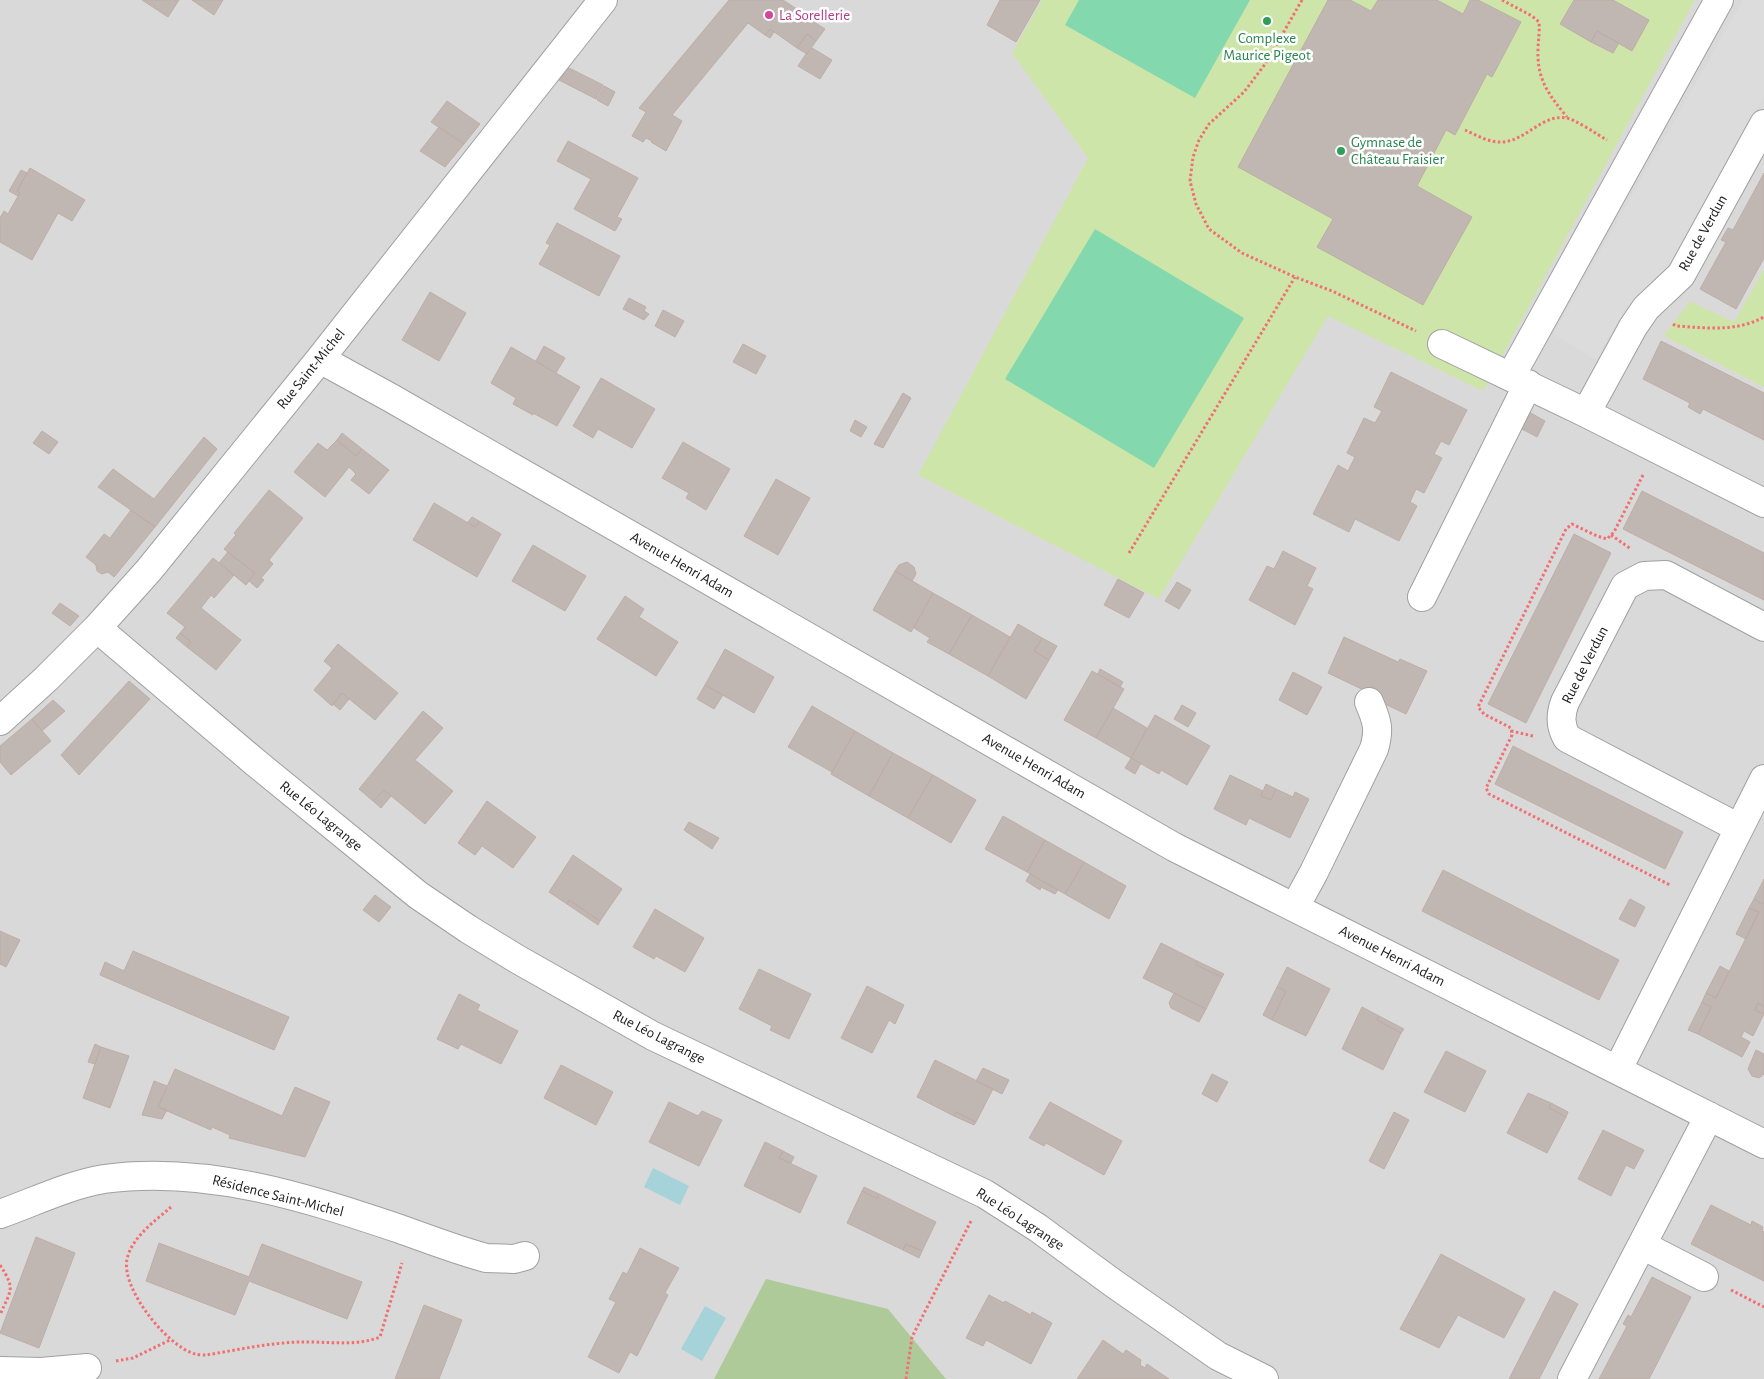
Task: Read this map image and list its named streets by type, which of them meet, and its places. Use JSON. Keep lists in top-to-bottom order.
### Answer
{
  "streets": {
    "street": [
      "Rue de Verdun",
      "Rue Saint-Michel",
      "Avenue Henri Adam",
      "Rue Léo Lagrange",
      "Résidence Saint-Michel"
    ]
  },
  "crossings": [
    ["Rue Saint-Michel", "Avenue Henri Adam"],
    ["Rue Saint-Michel", "Rue Léo Lagrange"]
  ],
  "places": ["La Sorellerie", "Complexe Maurice Pigeot", "Gymnase de Château Fraisier"]
}
